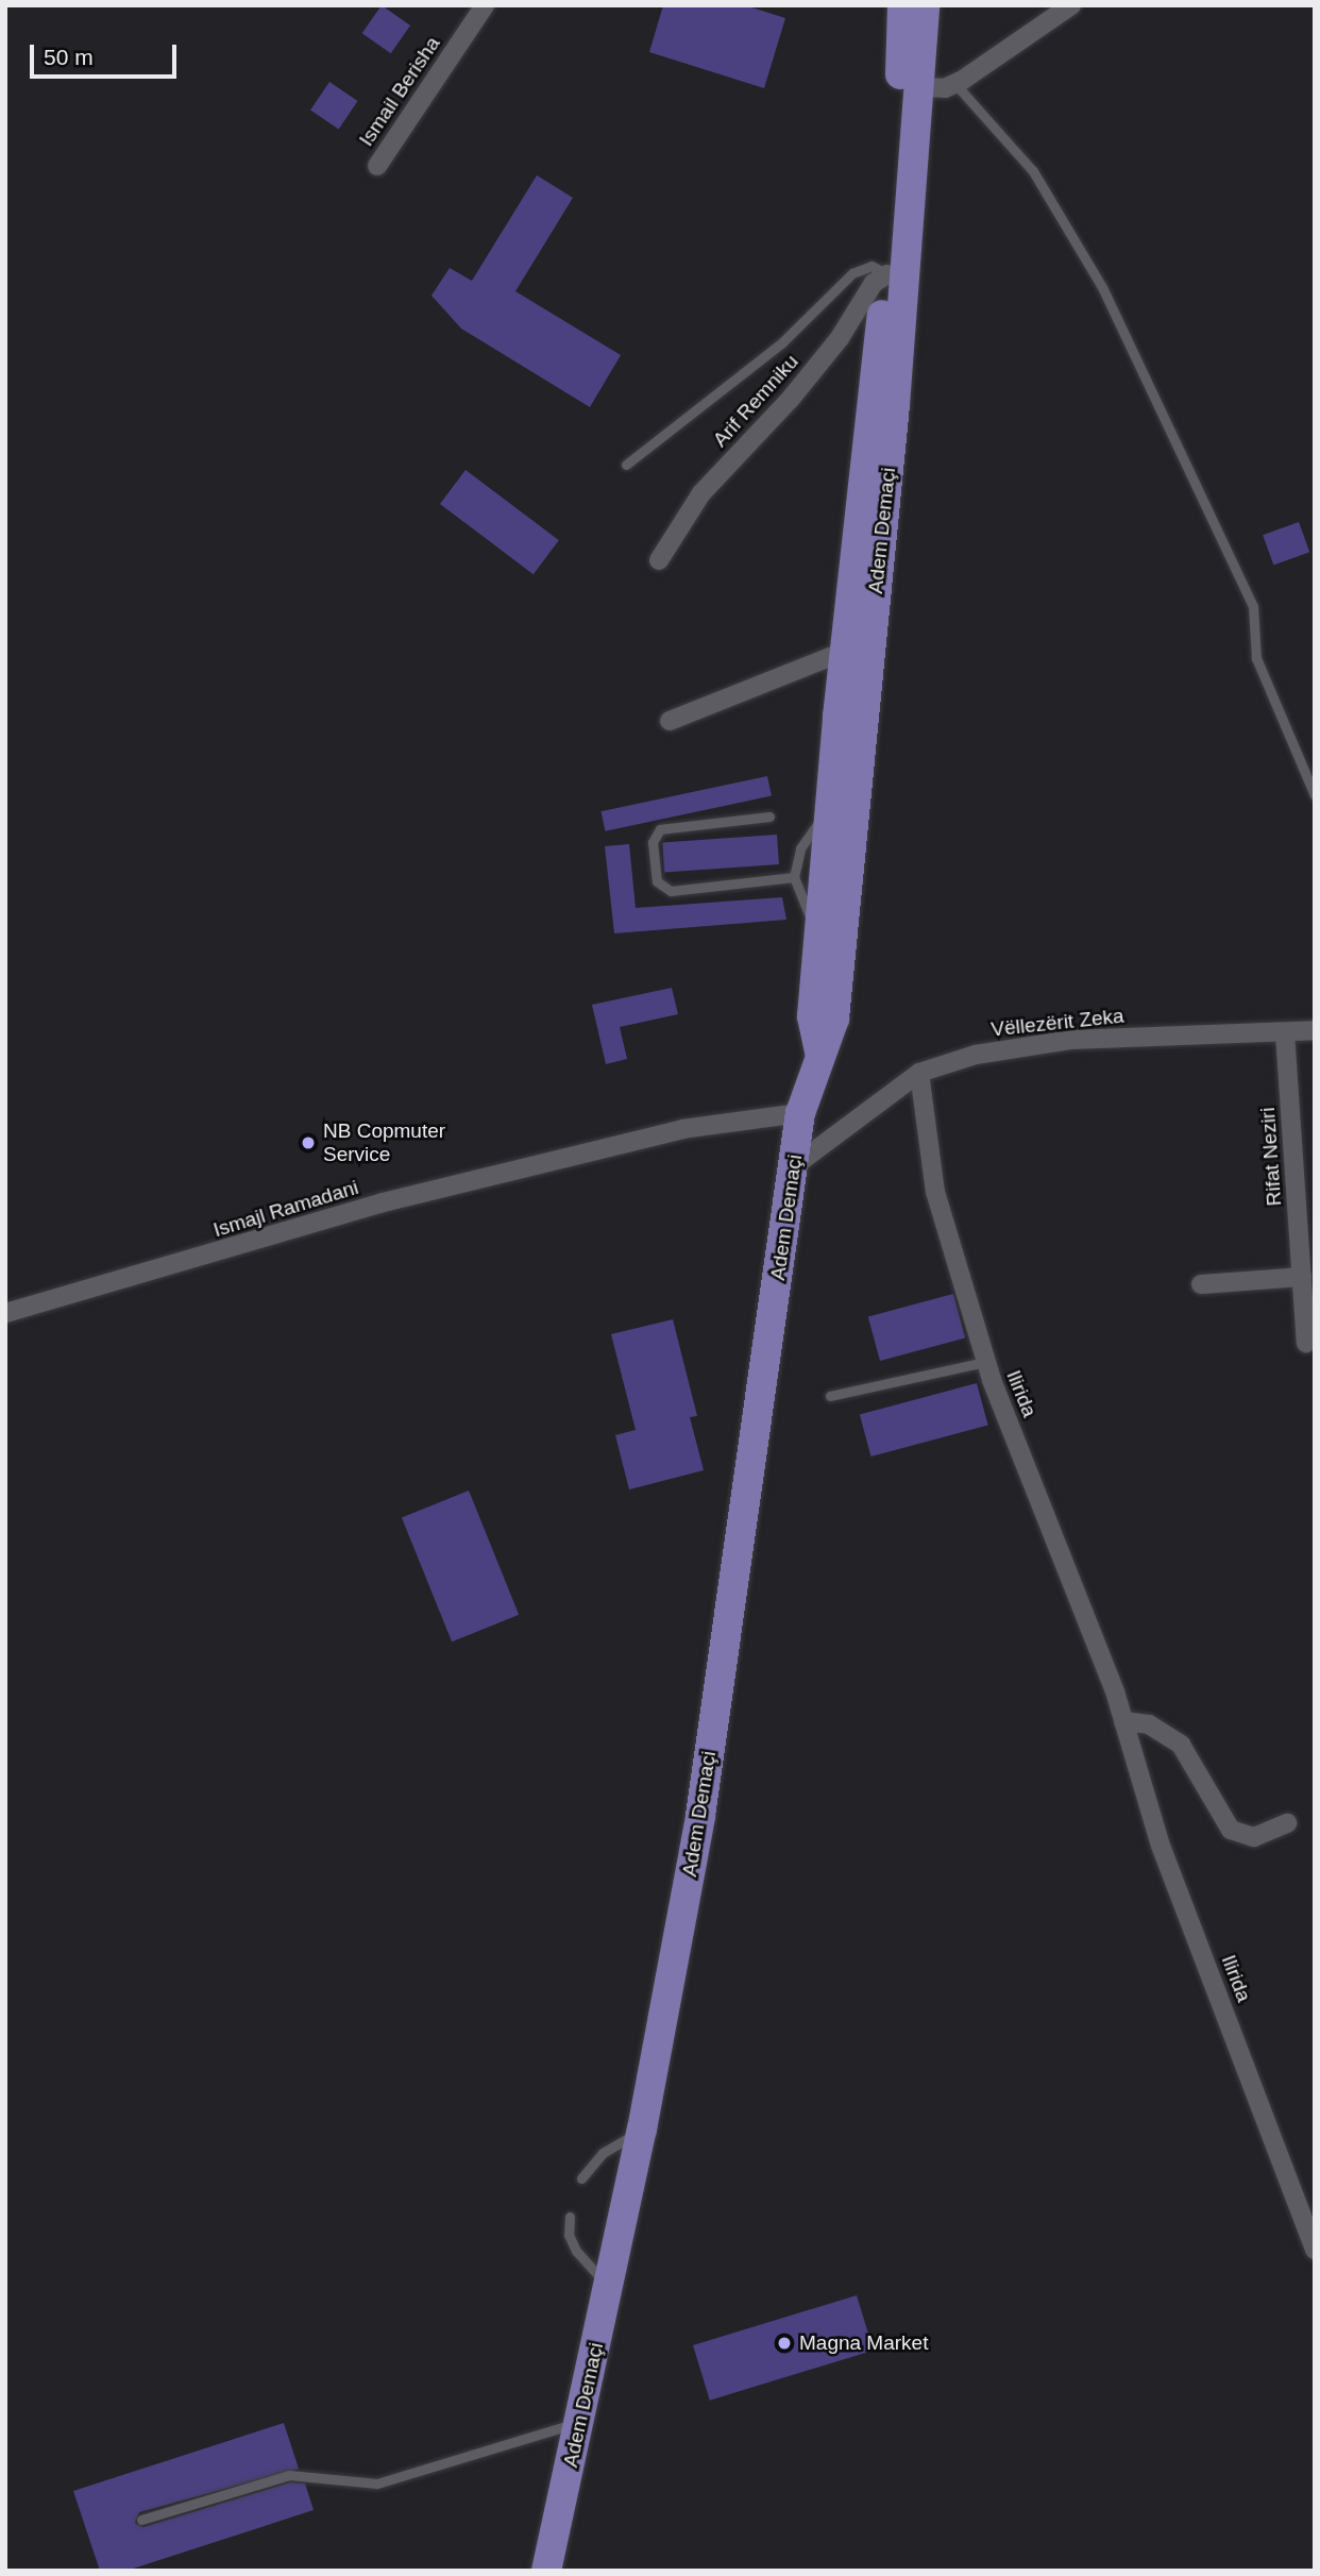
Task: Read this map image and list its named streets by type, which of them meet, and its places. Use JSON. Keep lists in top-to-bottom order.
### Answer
{
  "streets": {
    "main road": ["Adem Demaçi"],
    "street": [
      "Ismail Berisha",
      "Arif Remniku",
      "Vëllezërit Zeka",
      "Rifat Neziri",
      "Ismajl Ramadani",
      "Ilirida"
    ]
  },
  "crossings": [
    ["Arif Remniku", "Adem Demaçi"],
    ["Adem Demaçi", "Vëllezërit Zeka"],
    ["Adem Demaçi", "Ismajl Ramadani"],
    ["Vëllezërit Zeka", "Rifat Neziri"],
    ["Vëllezërit Zeka", "Ilirida"]
  ],
  "places": ["NB Copmuter Service", "Magna Market"],
  "scale_bar": "50 m"
}
